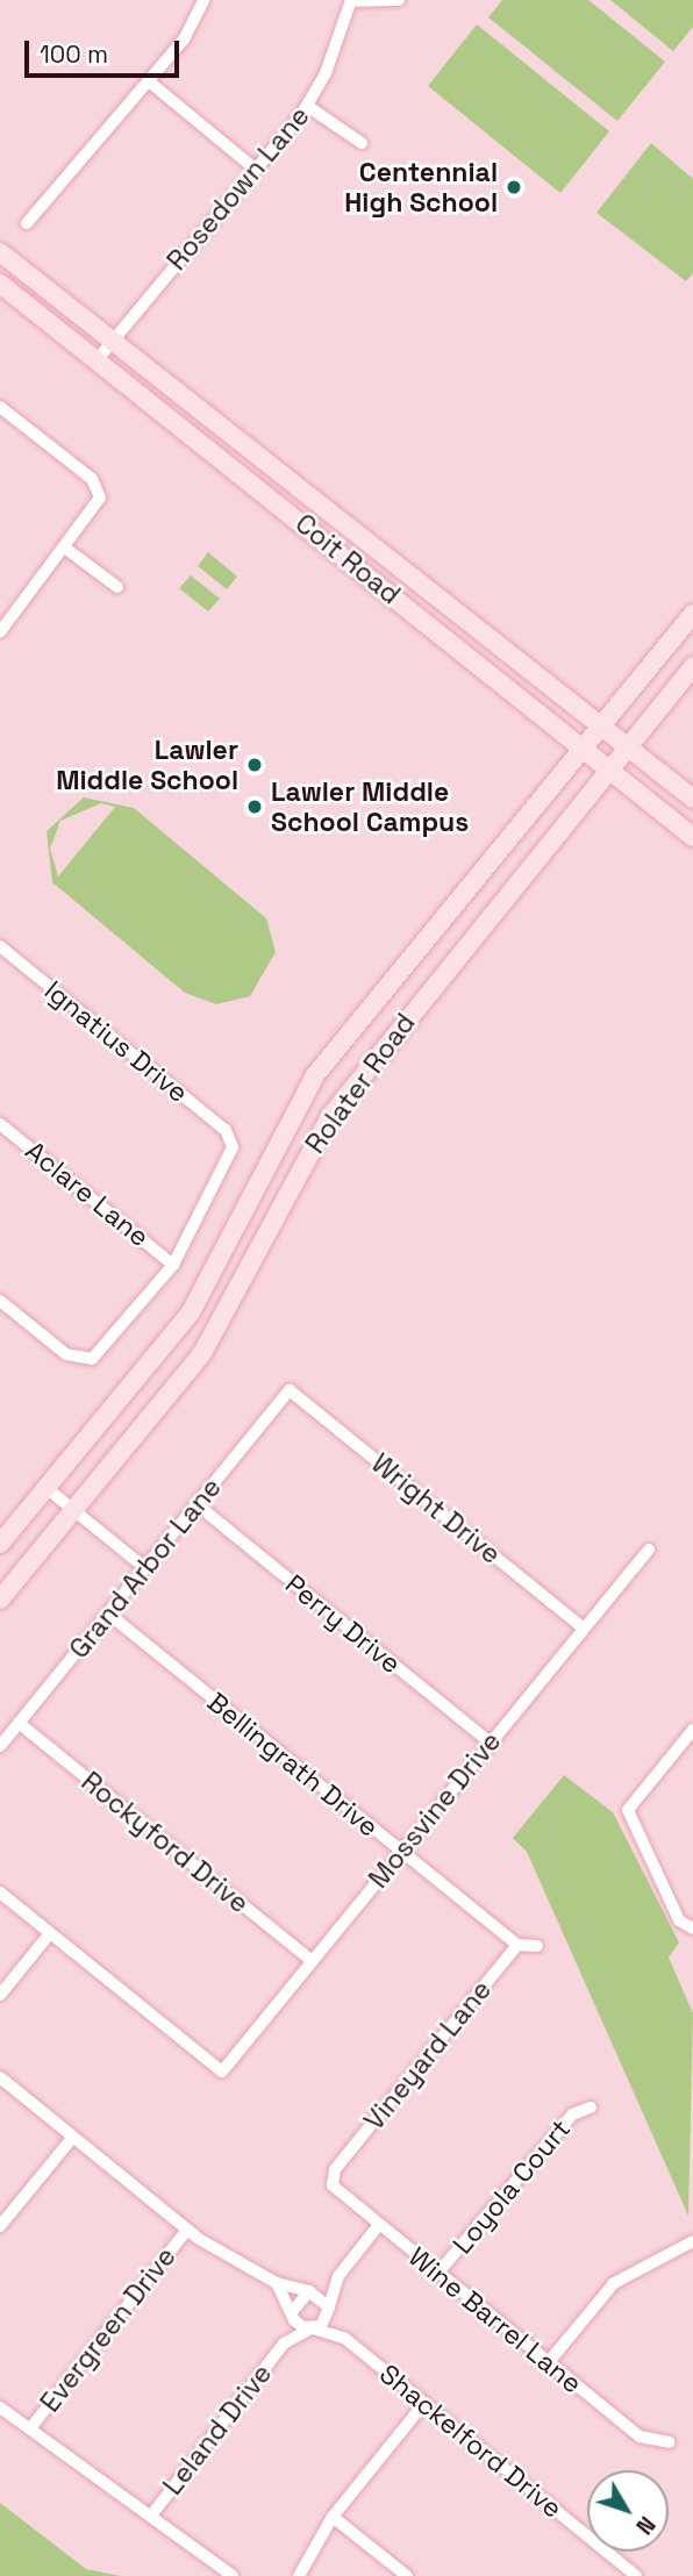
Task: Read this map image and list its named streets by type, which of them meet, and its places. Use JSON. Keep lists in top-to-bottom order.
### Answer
{
  "streets": {
    "main road": ["Coit Road", "Rolater Road"],
    "street": [
      "Rosedown Lane",
      "Ignatius Drive",
      "Aclare Lane",
      "Wright Drive",
      "Grand Arbor Lane",
      "Perry Drive",
      "Bellingrath Drive",
      "Mossvine Drive",
      "Rockyford Drive",
      "Vineyard Lane",
      "Loyola Court",
      "Wine Barrel Lane",
      "Evergreen Drive",
      "Leland Drive",
      "Shackelford Drive"
    ]
  },
  "crossings": [
    ["Rosedown Lane", "Coit Road"],
    ["Coit Road", "Rolater Road"],
    ["Ignatius Drive", "Aclare Lane"],
    ["Wright Drive", "Grand Arbor Lane"],
    ["Wright Drive", "Mossvine Drive"],
    ["Grand Arbor Lane", "Perry Drive"],
    ["Grand Arbor Lane", "Bellingrath Drive"],
    ["Grand Arbor Lane", "Rockyford Drive"],
    ["Perry Drive", "Mossvine Drive"],
    ["Bellingrath Drive", "Mossvine Drive"],
    ["Bellingrath Drive", "Vineyard Lane"],
    ["Mossvine Drive", "Rockyford Drive"],
    ["Vineyard Lane", "Wine Barrel Lane"],
    ["Loyola Court", "Wine Barrel Lane"],
    ["Leland Drive", "Shackelford Drive"]
  ],
  "places": ["Centennial High School", "Lawler Middle School", "Lawler Middle School Campus"],
  "scale_bar": "100 m",
  "north": "bottom right"
}
